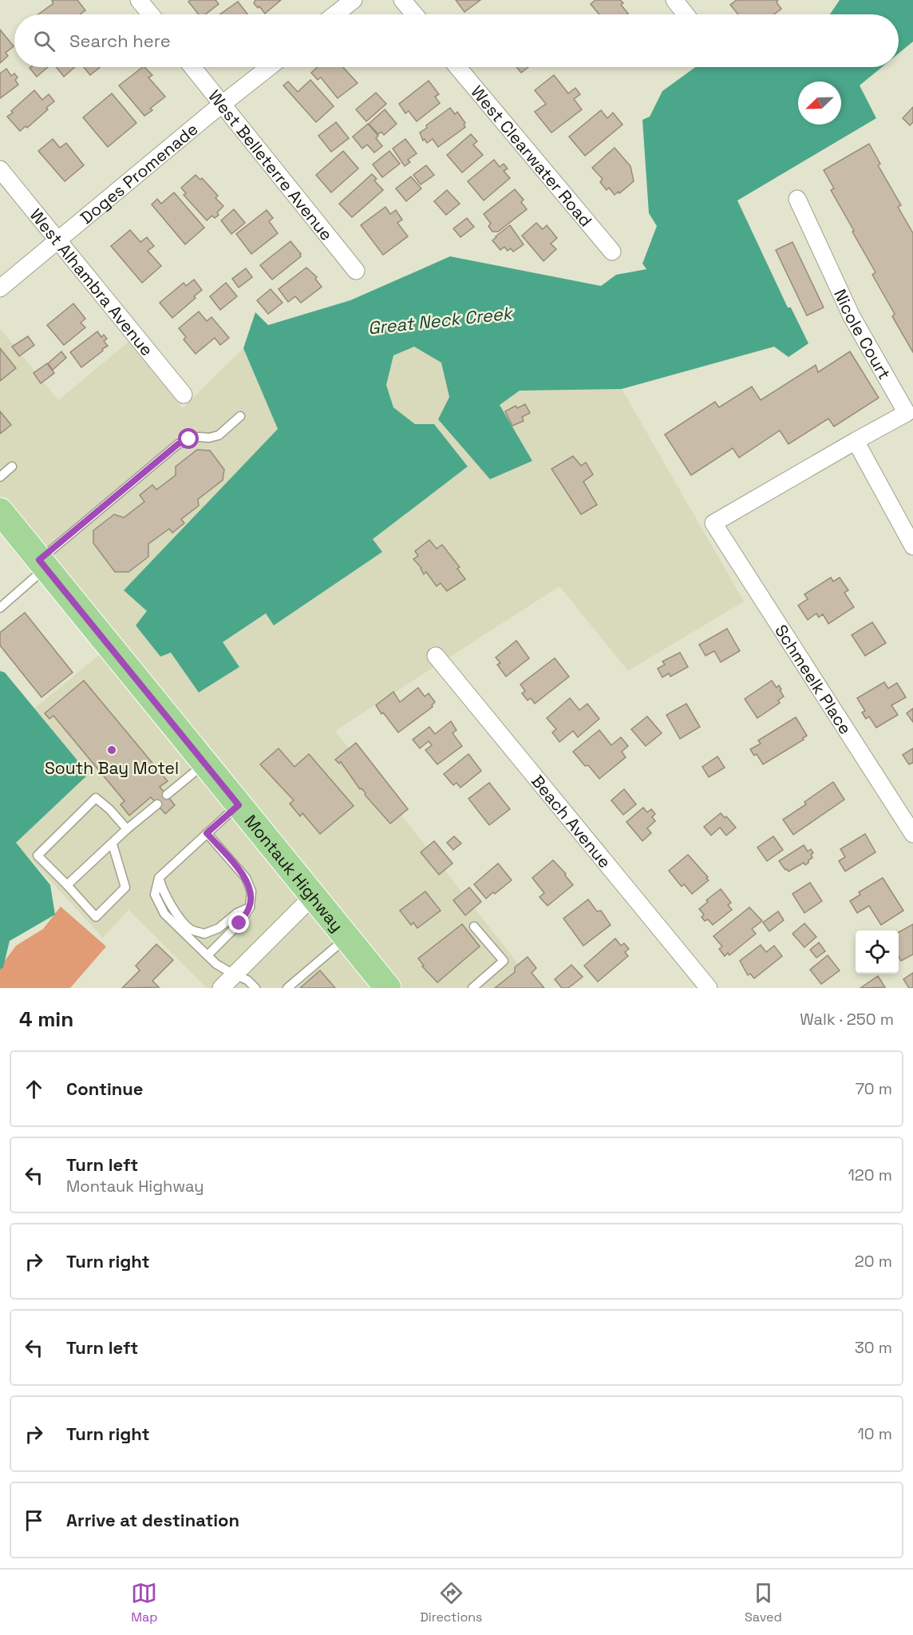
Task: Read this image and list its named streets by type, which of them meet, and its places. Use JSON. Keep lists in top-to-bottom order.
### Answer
{
  "streets": {
    "main road": ["Montauk Highway"],
    "street": [
      "West Clearwater Road",
      "West Belleterre Avenue",
      "Doges Promenade",
      "West Alhambra Avenue",
      "Nicole Court",
      "Schmeelk Place",
      "Beach Avenue"
    ]
  },
  "crossings": [
    ["West Belleterre Avenue", "Doges Promenade"],
    ["Doges Promenade", "West Alhambra Avenue"],
    ["Nicole Court", "Schmeelk Place"]
  ],
  "water": ["Great Neck Creek"],
  "places": ["South Bay Motel"],
  "north": "bottom left",
  "page": {
    "search": "Search here",
    "heading": ["4 min", "Walk · 250 m"],
    "list": [
      ["Continue", "70 m"],
      ["Turn left", "Montauk Highway", "120 m"],
      ["Turn right", "20 m"],
      ["Turn left", "30 m"],
      ["Turn right", "10 m"],
      "Arrive at destination"
    ],
    "nav": ["Map", "Directions", "Saved"]
  }
}
